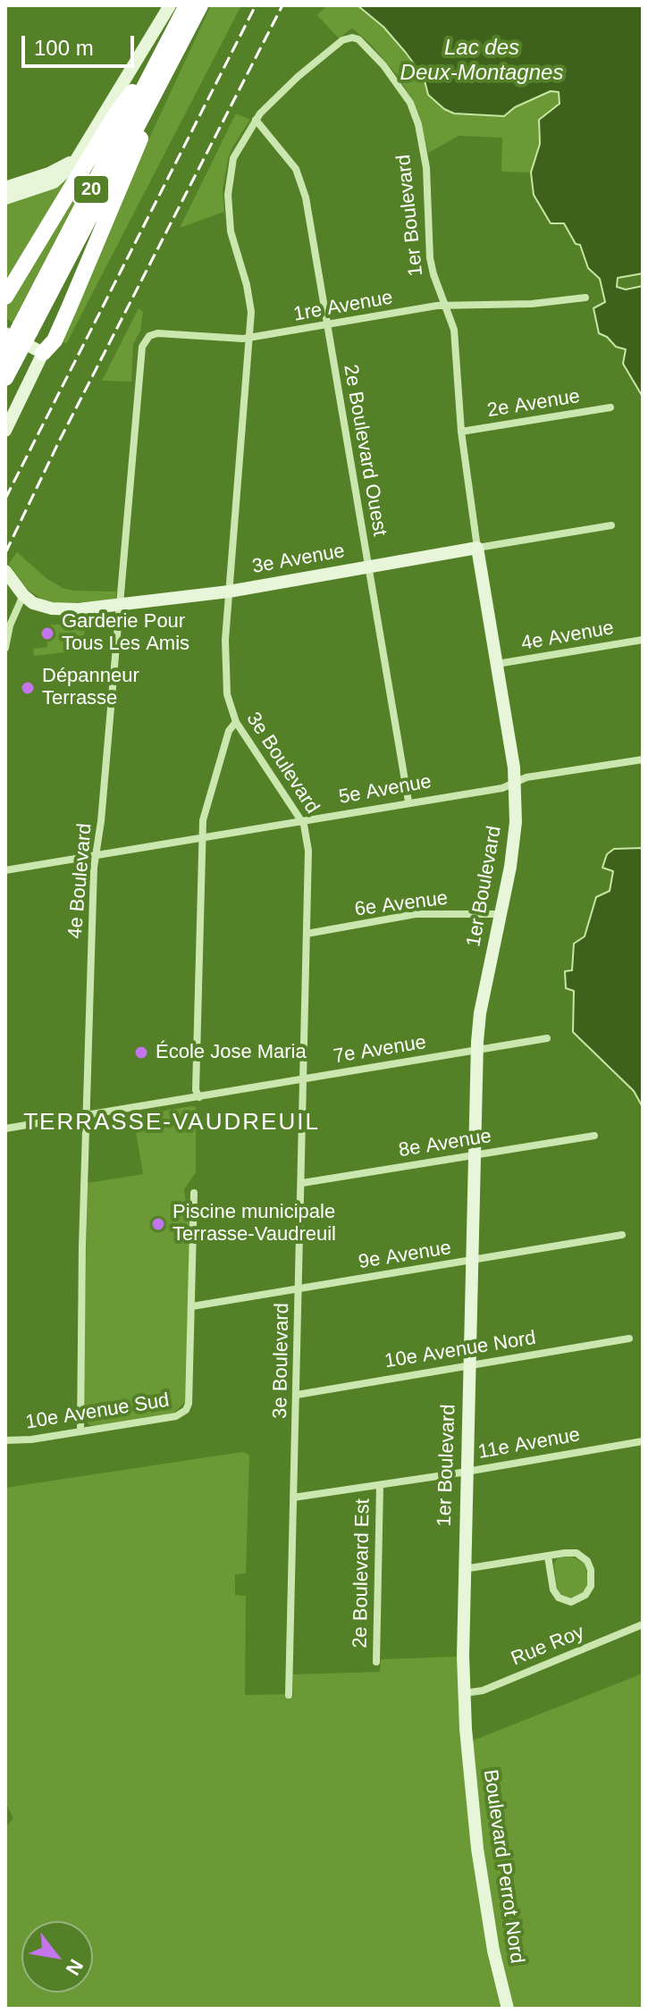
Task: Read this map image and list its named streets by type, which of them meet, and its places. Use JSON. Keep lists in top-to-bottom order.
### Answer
{
  "streets": {
    "highway": ["20"],
    "street": [
      "1er Boulevard",
      "1re Avenue",
      "2e Avenue",
      "2e Boulevard Ouest",
      "3e Avenue",
      "4e Avenue",
      "3e Boulevard",
      "5e Avenue",
      "4e Boulevard",
      "6e Avenue",
      "7e Avenue",
      "8e Avenue",
      "9e Avenue",
      "10e Avenue Nord",
      "10e Avenue Sud",
      "11e Avenue",
      "2e Boulevard Est",
      "Rue Roy",
      "Boulevard Perrot Nord"
    ]
  },
  "crossings": [
    ["1er Boulevard", "1re Avenue"],
    ["1er Boulevard", "2e Avenue"],
    ["1er Boulevard", "3e Avenue"],
    ["1er Boulevard", "4e Avenue"],
    ["1er Boulevard", "3e Boulevard"],
    ["1er Boulevard", "5e Avenue"],
    ["1er Boulevard", "6e Avenue"],
    ["1er Boulevard", "7e Avenue"],
    ["1er Boulevard", "8e Avenue"],
    ["1er Boulevard", "9e Avenue"],
    ["1er Boulevard", "10e Avenue Nord"],
    ["1er Boulevard", "11e Avenue"],
    ["1er Boulevard", "Rue Roy"],
    ["1er Boulevard", "Boulevard Perrot Nord"],
    ["1re Avenue", "2e Boulevard Ouest"],
    ["1re Avenue", "3e Boulevard"],
    ["1re Avenue", "4e Boulevard"],
    ["2e Boulevard Ouest", "3e Avenue"],
    ["2e Boulevard Ouest", "3e Boulevard"],
    ["2e Boulevard Ouest", "5e Avenue"],
    ["3e Avenue", "3e Boulevard"],
    ["3e Avenue", "4e Boulevard"],
    ["3e Boulevard", "5e Avenue"],
    ["3e Boulevard", "6e Avenue"],
    ["3e Boulevard", "7e Avenue"],
    ["3e Boulevard", "8e Avenue"],
    ["3e Boulevard", "9e Avenue"],
    ["3e Boulevard", "10e Avenue Nord"],
    ["3e Boulevard", "11e Avenue"],
    ["5e Avenue", "4e Boulevard"],
    ["4e Boulevard", "7e Avenue"],
    ["4e Boulevard", "10e Avenue Sud"],
    ["9e Avenue", "10e Avenue Sud"],
    ["11e Avenue", "2e Boulevard Est"]
  ],
  "districts": ["TERRASSE-VAUDREUIL"],
  "water": ["Lac des Deux-Montagnes"],
  "places": [
    "Garderie Pour Tous Les Amis",
    "Dépanneur Terrasse",
    "École Jose Maria",
    "Piscine municipale Terrasse-Vaudreuil"
  ],
  "scale_bar": "100 m",
  "north": "bottom right"
}
